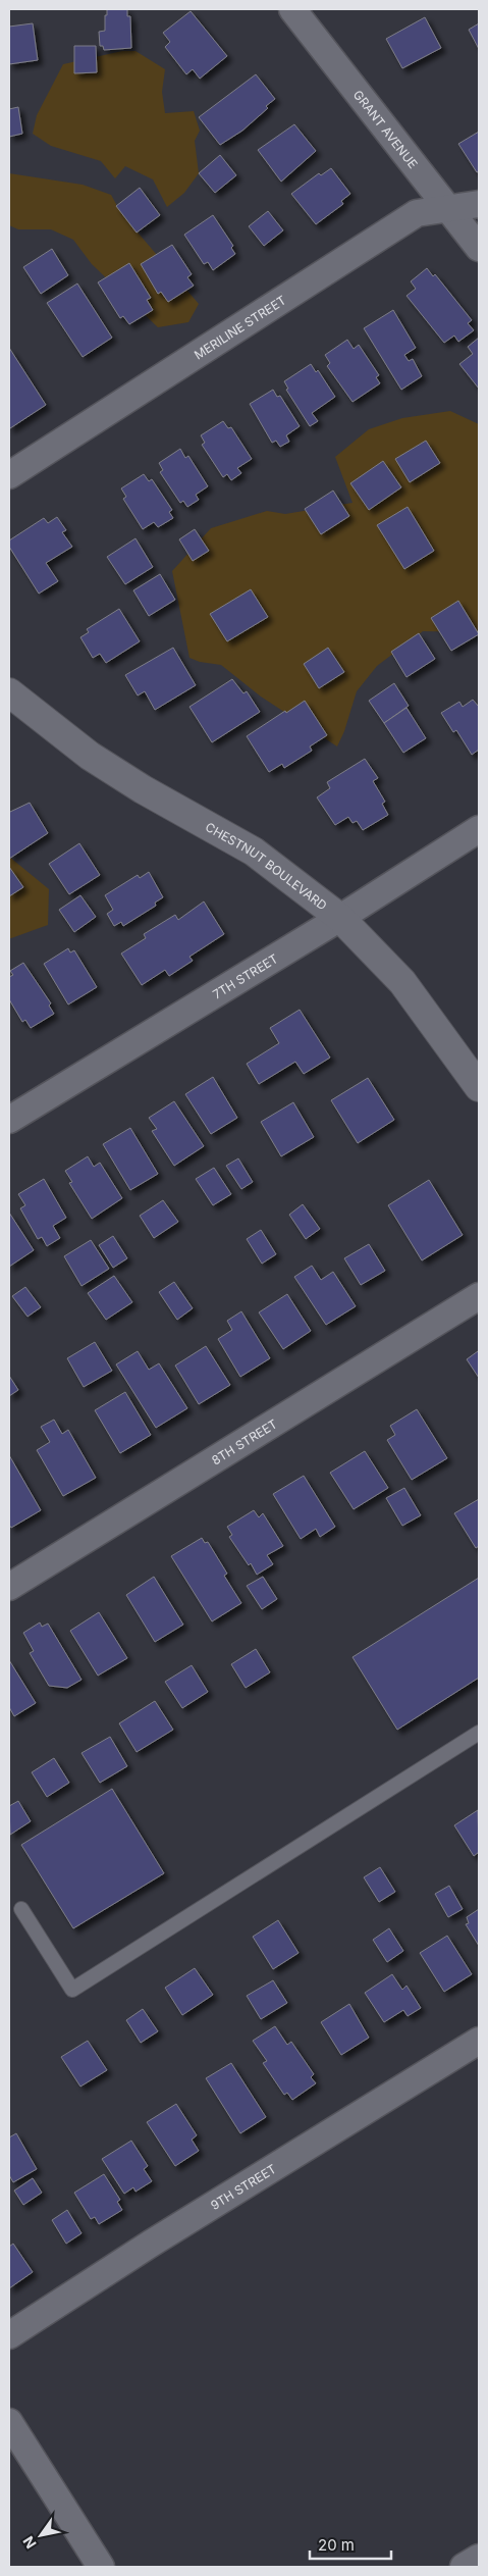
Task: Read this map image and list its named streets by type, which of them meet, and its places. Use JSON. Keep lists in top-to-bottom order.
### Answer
{
  "streets": {
    "street": [
      "GRANT AVENUE",
      "MERILINE STREET",
      "CHESTNUT BOULEVARD",
      "7TH STREET",
      "8TH STREET",
      "9TH STREET"
    ]
  },
  "crossings": [
    ["GRANT AVENUE", "MERILINE STREET"],
    ["CHESTNUT BOULEVARD", "7TH STREET"]
  ],
  "scale_bar": "20 m",
  "north": "bottom left"
}
